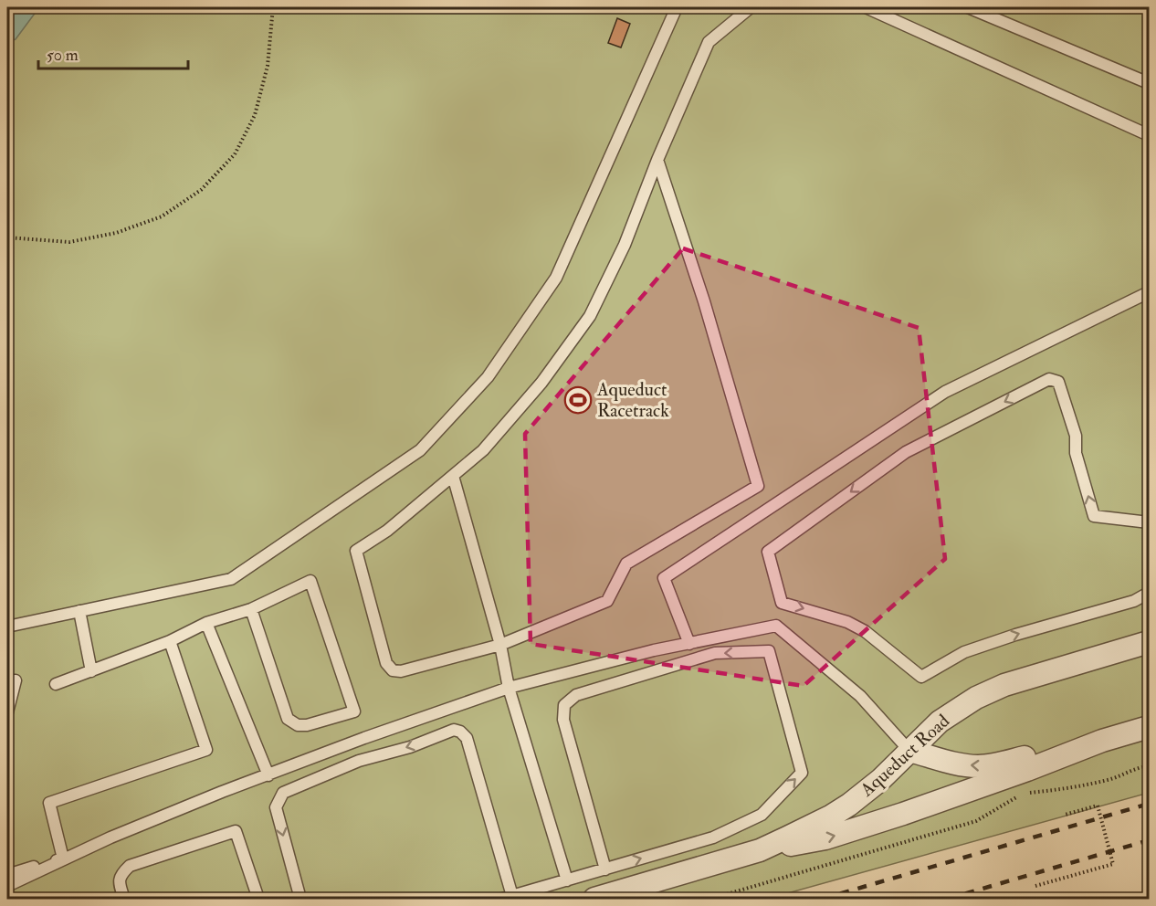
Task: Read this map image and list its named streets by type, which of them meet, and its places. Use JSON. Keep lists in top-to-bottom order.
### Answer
{
  "streets": {
    "street": ["Aqueduct Road"]
  },
  "places": {
    "sports": ["Aqueduct Racetrack"]
  },
  "scale_bar": "50 m"
}
